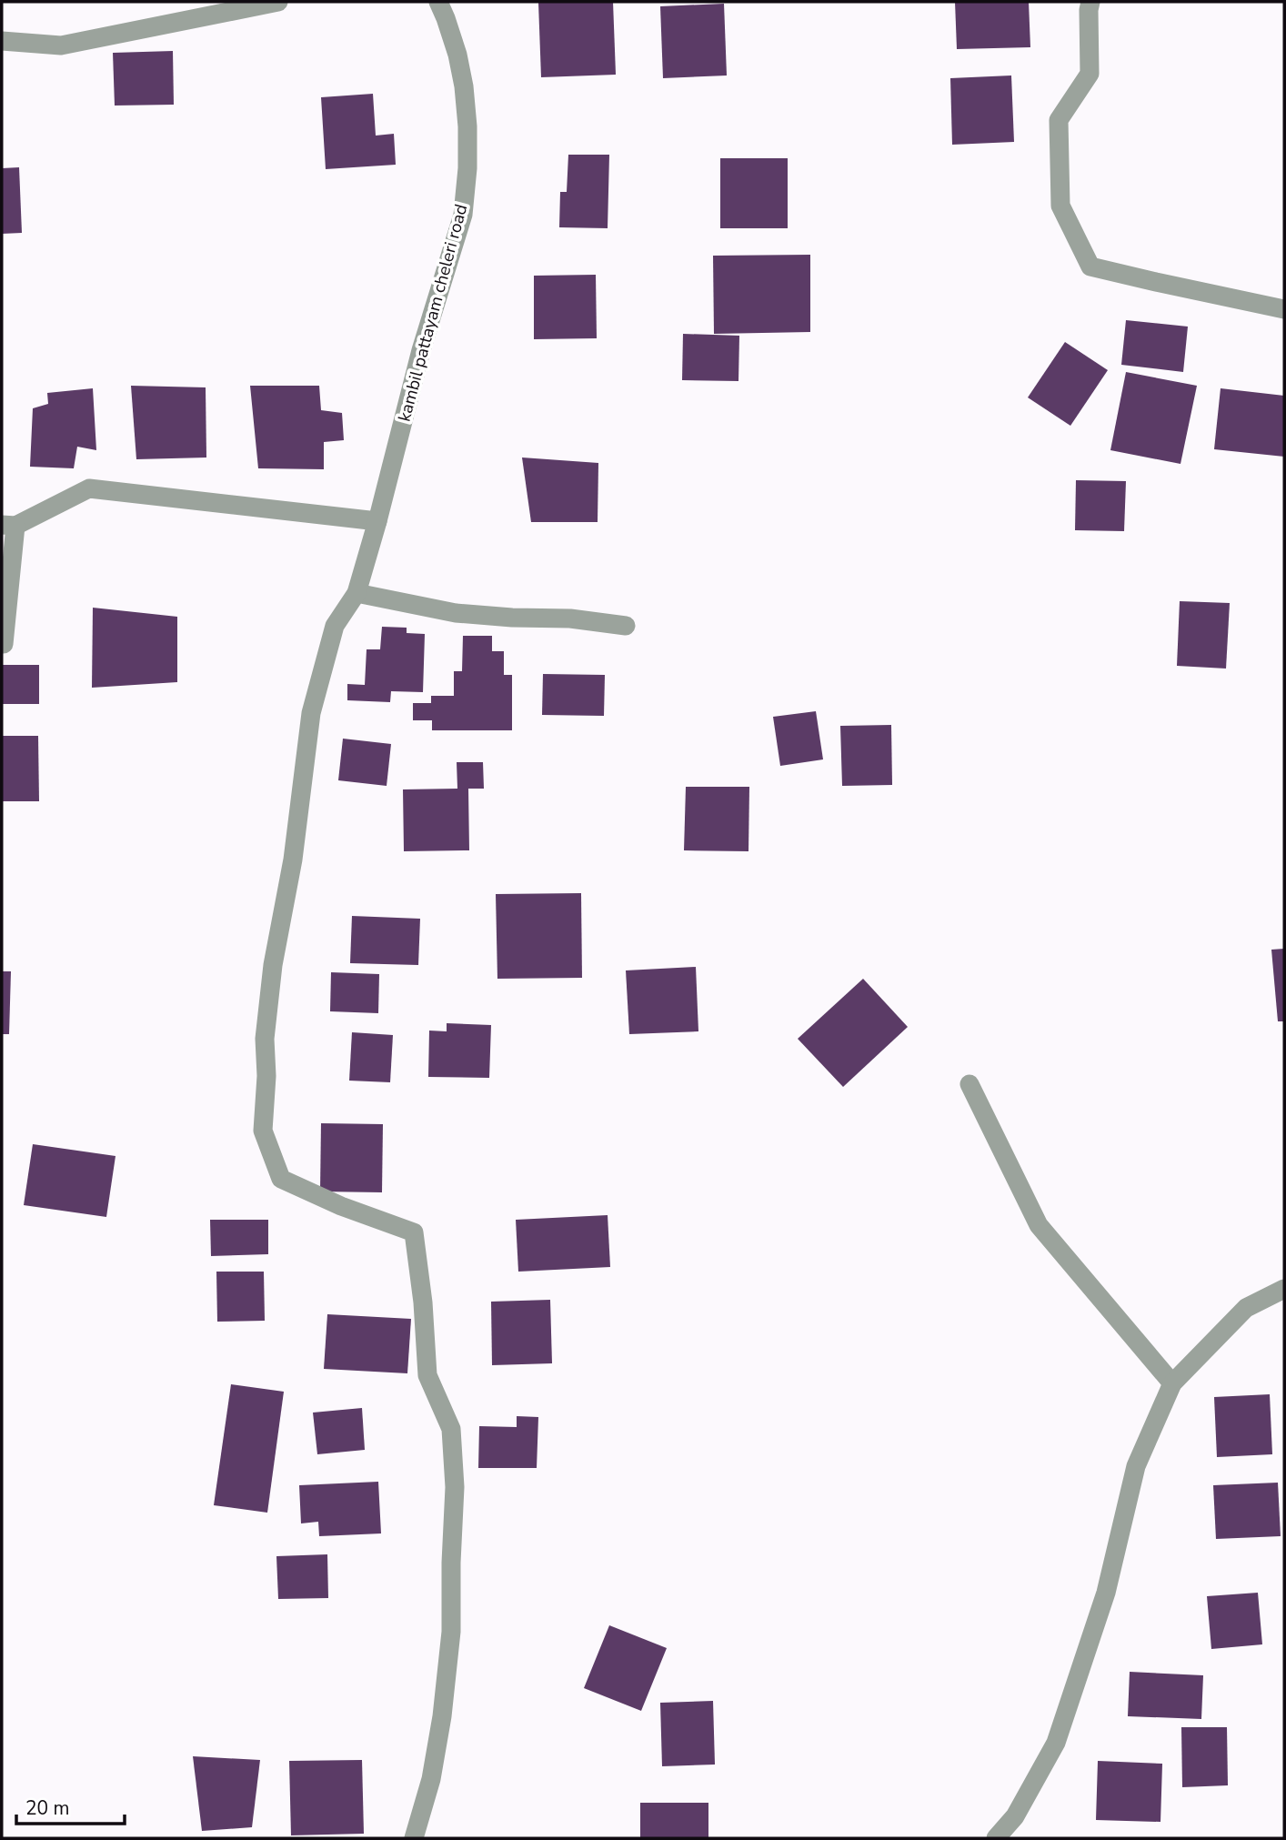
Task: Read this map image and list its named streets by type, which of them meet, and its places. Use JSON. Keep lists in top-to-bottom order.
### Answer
{
  "streets": {
    "street": ["kambil pattayam cheleri road"]
  },
  "scale_bar": "20 m"
}
